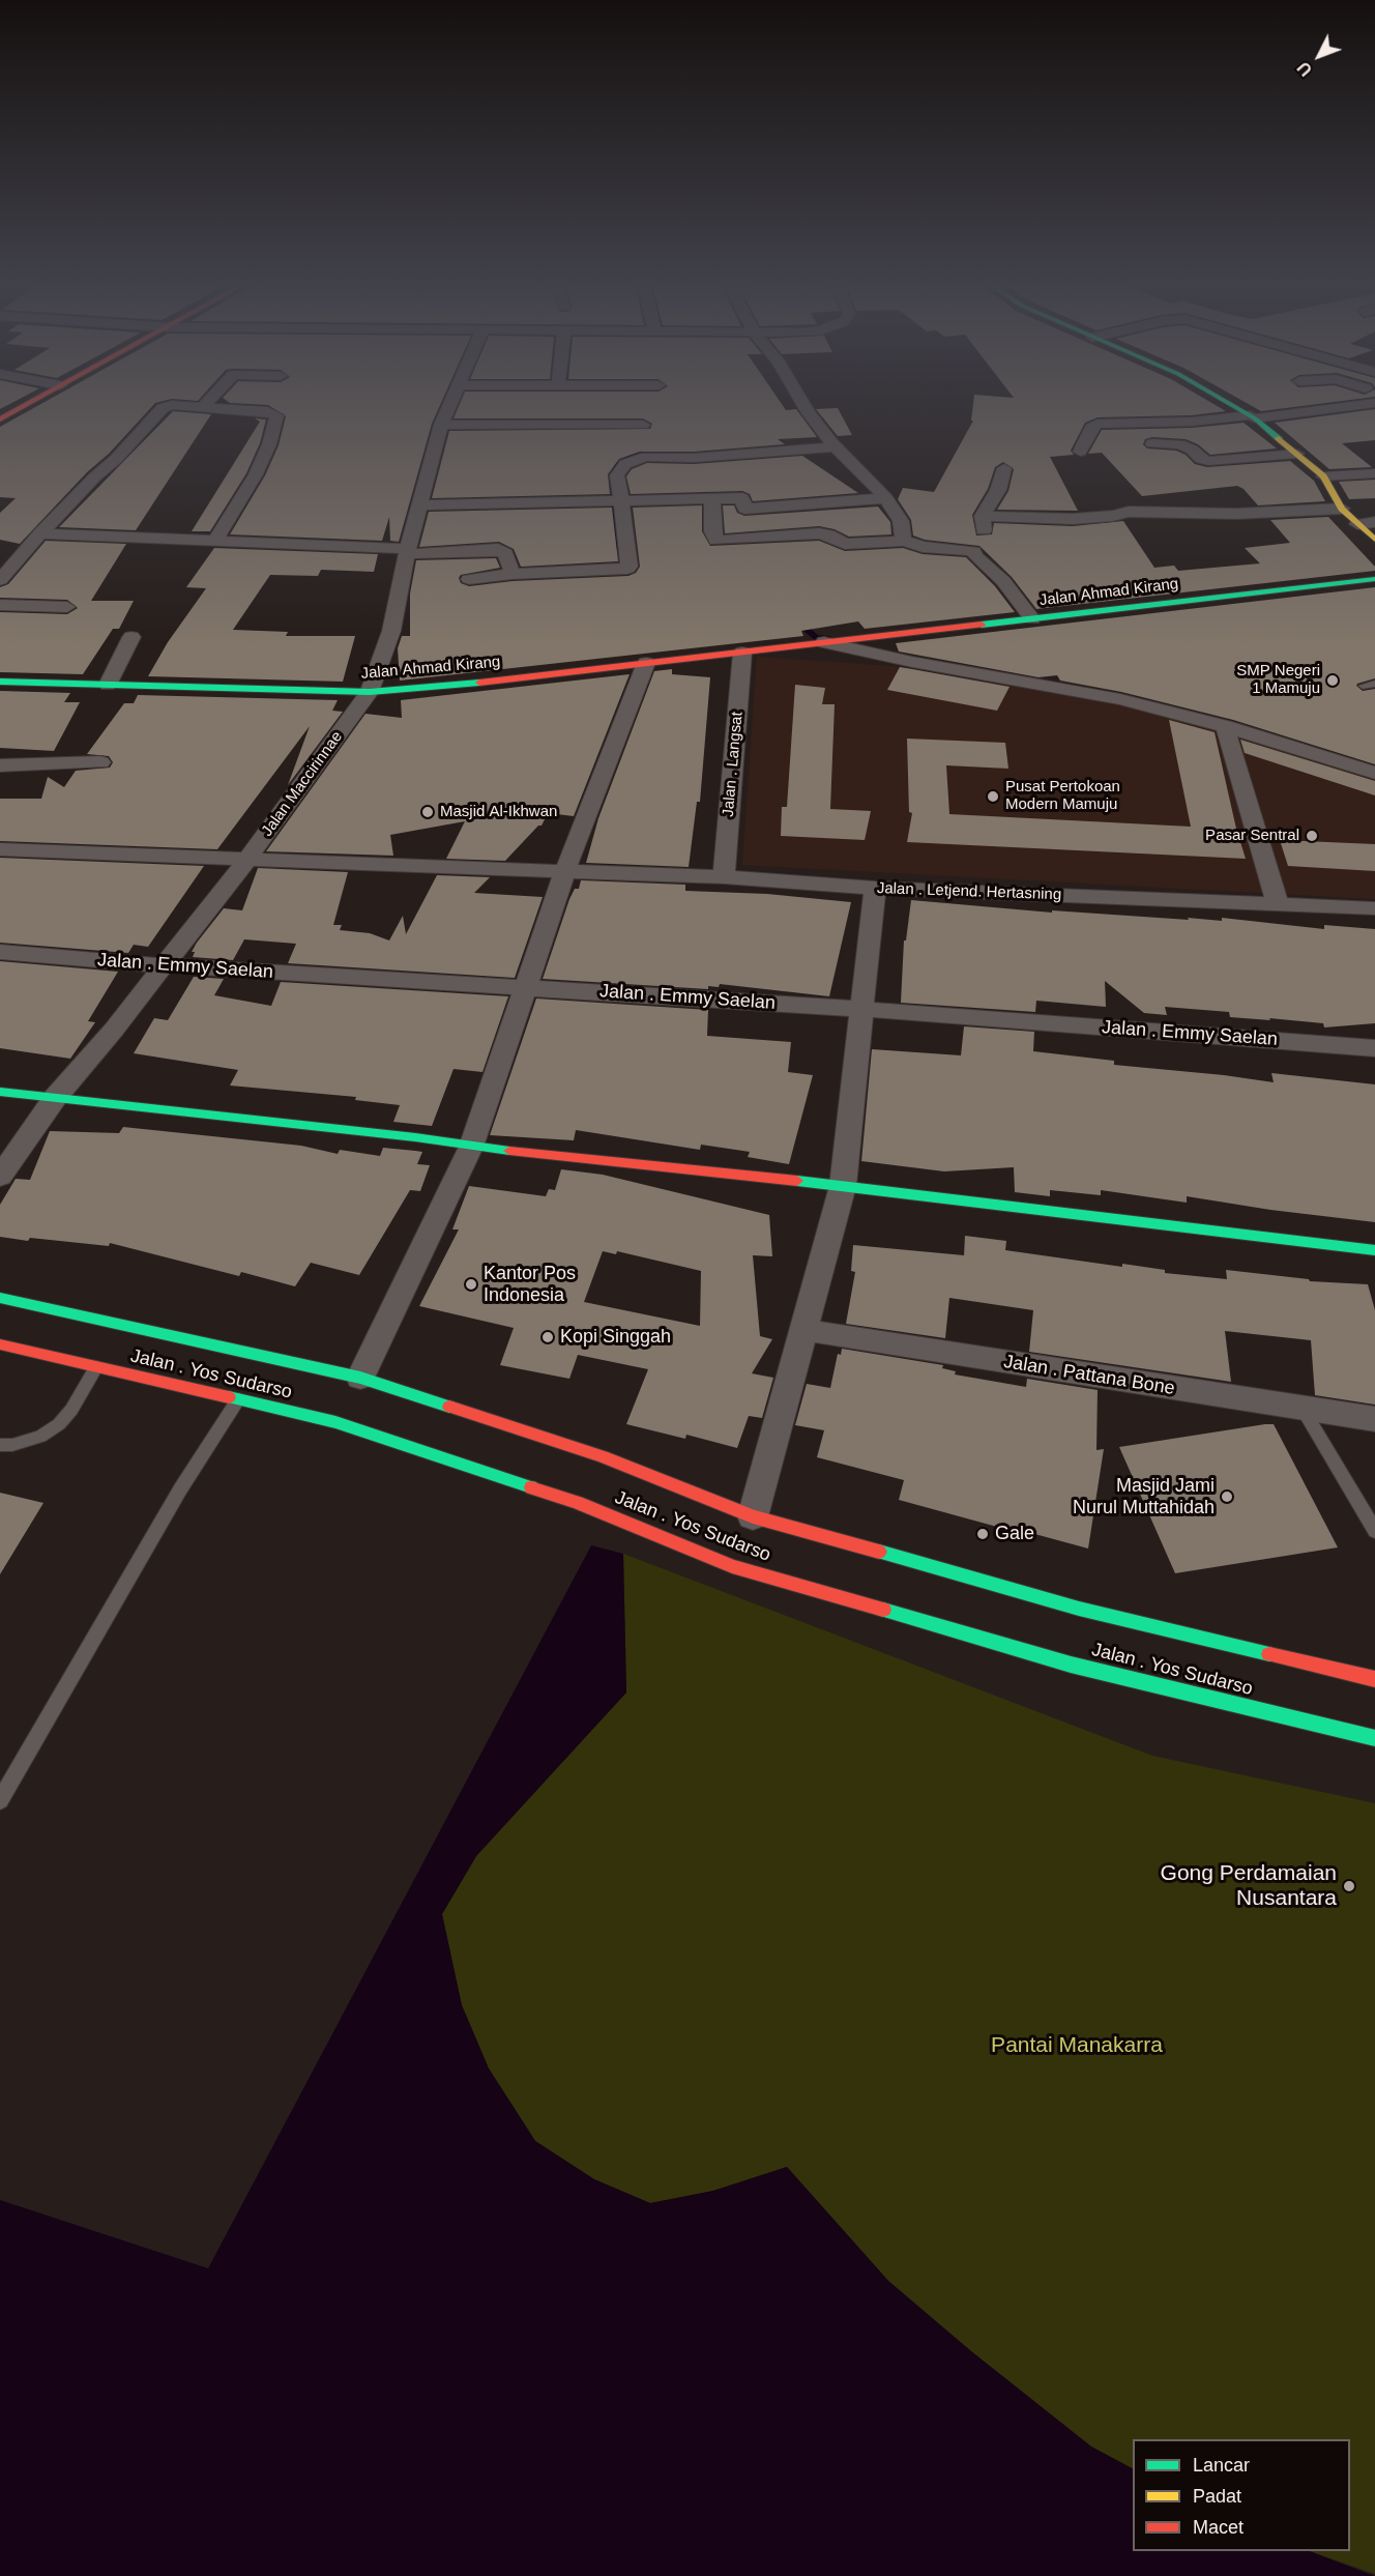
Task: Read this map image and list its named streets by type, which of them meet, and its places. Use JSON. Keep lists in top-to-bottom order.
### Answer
{
  "streets": {
    "main road": ["Jalan Ahmad Kirang", "Jalan . Yos Sudarso"],
    "street": [
      "Jalan . Langsat",
      "Jalan Maccirinnae",
      "Jalan . Letjend. Hertasning",
      "Jalan . Emmy Saelan",
      "Jalan . Pattana Bone"
    ]
  },
  "crossings": [
    ["Jalan Ahmad Kirang", "Jalan . Langsat"],
    ["Jalan Ahmad Kirang", "Jalan Maccirinnae"],
    ["Jalan . Langsat", "Jalan . Letjend. Hertasning"],
    ["Jalan Maccirinnae", "Jalan . Letjend. Hertasning"],
    ["Jalan Maccirinnae", "Jalan . Emmy Saelan"]
  ],
  "parks": ["Pantai Manakarra"],
  "places": [
    "SMP Negeri 1 Mamuju",
    "Pusat Pertokoan Modern Mamuju",
    "Masjid Al-Ikhwan",
    "Pasar Sentral",
    "Kantor Pos Indonesia",
    "Kopi Singgah",
    "Masjid Jami Nurul Muttahidah",
    "Gale",
    "Gong Perdamaian Nusantara"
  ],
  "legend": ["Lancar", "Padat", "Macet"],
  "north": "bottom left"
}
